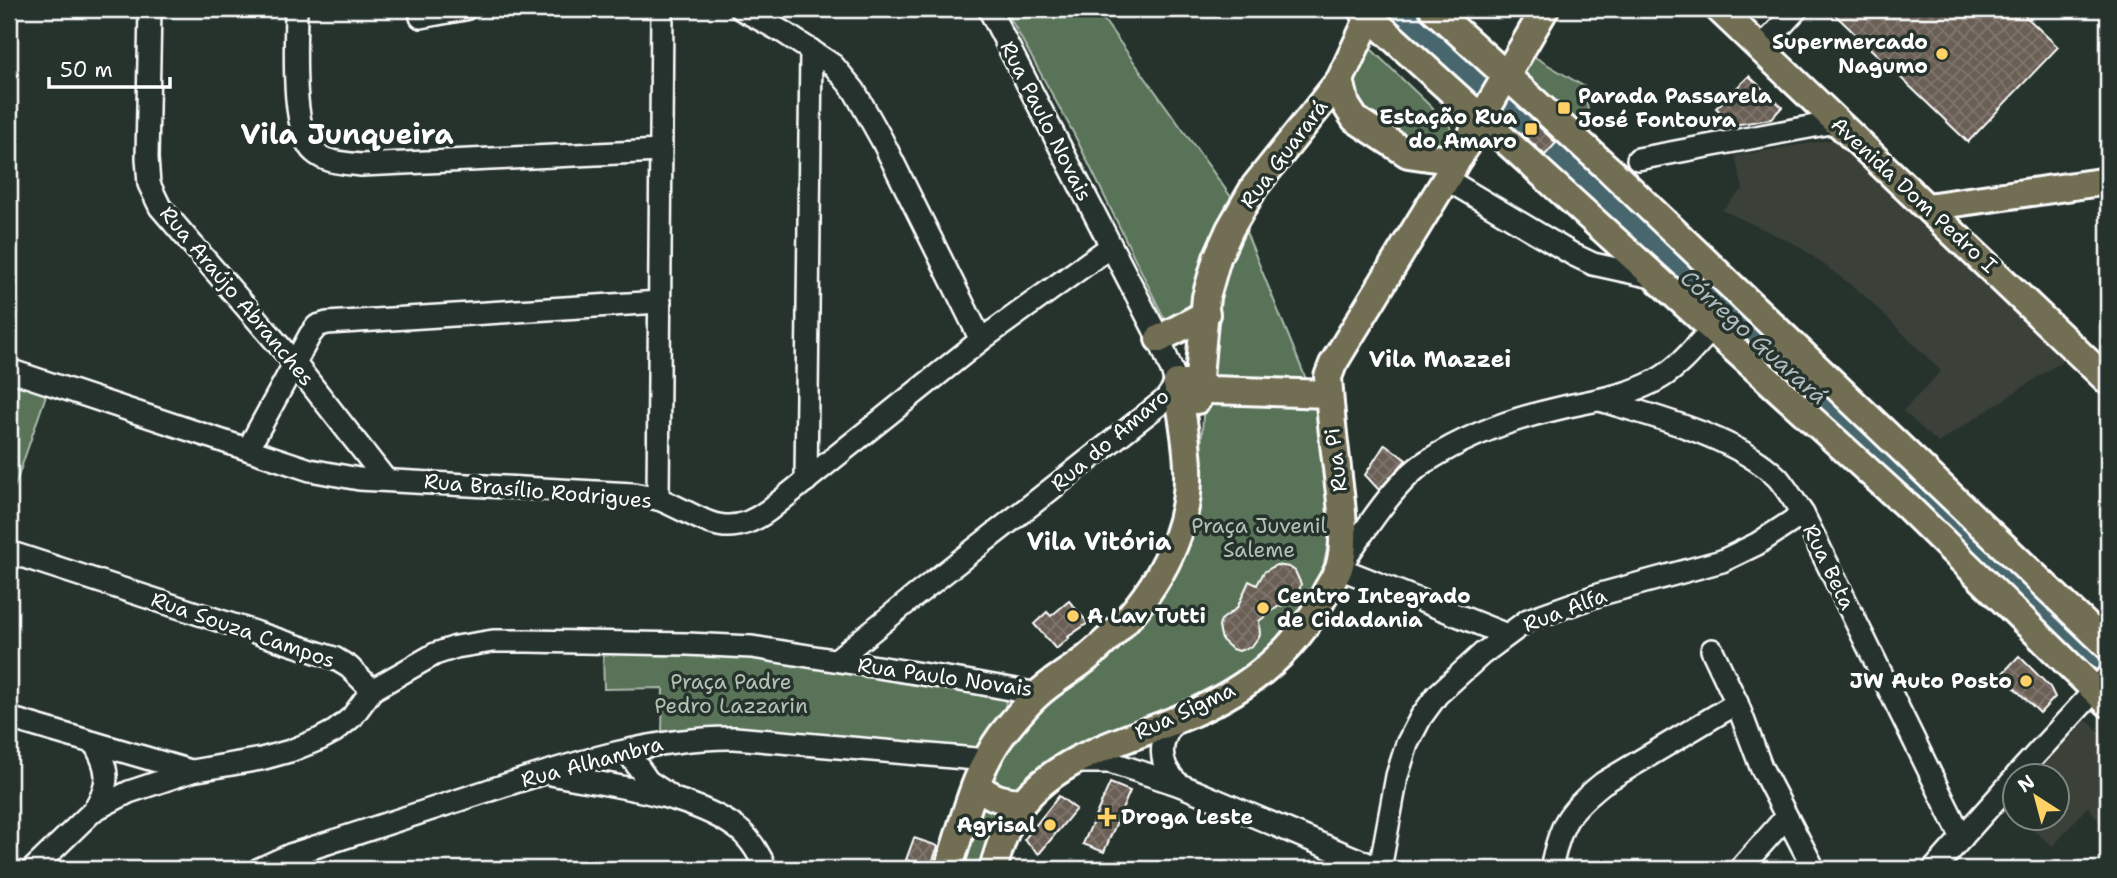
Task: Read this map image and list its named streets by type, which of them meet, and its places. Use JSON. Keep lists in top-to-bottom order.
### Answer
{
  "streets": {
    "main road": [
      "Rua Paulo Novais",
      "Rua Guarará",
      "Avenida Dom Pedro I",
      "Rua Pi",
      "Rua Sigma"
    ],
    "street": [
      "Rua Araújo Abranches",
      "Rua do Amaro",
      "Rua Brasílio Rodrigues",
      "Rua Beta",
      "Rua Alfa",
      "Rua Souza Campos",
      "Rua Alhambra"
    ]
  },
  "crossings": [
    ["Rua Paulo Novais", "Rua Guarará"],
    ["Rua Paulo Novais", "Rua do Amaro"],
    ["Rua Paulo Novais", "Rua Brasílio Rodrigues"],
    ["Rua Paulo Novais", "Rua Souza Campos"],
    ["Rua Guarará", "Rua do Amaro"],
    ["Rua Araújo Abranches", "Rua Brasílio Rodrigues"],
    ["Rua Pi", "Rua Sigma"],
    ["Rua Beta", "Rua Alfa"],
    ["Rua Beta", "Rua Sigma"]
  ],
  "districts": ["Vila Junqueira", "Vila Mazzei", "Vila Vitória"],
  "water": ["Córrego Guarará"],
  "parks": ["Praça Juvenil Saleme", "Praça Padre Pedro Lazzarin"],
  "places": {
    "other": [
      "Supermercado Nagumo",
      "Centro Integrado de Cidadania",
      "A Lav Tutti",
      "JW Auto Posto",
      "Agrisal"
    ],
    "transit": ["Parada Passarela José Fontoura", "Estação Rua do Amaro"],
    "health": ["Droga Leste"]
  },
  "scale_bar": "50 m",
  "north": "top left"
}
